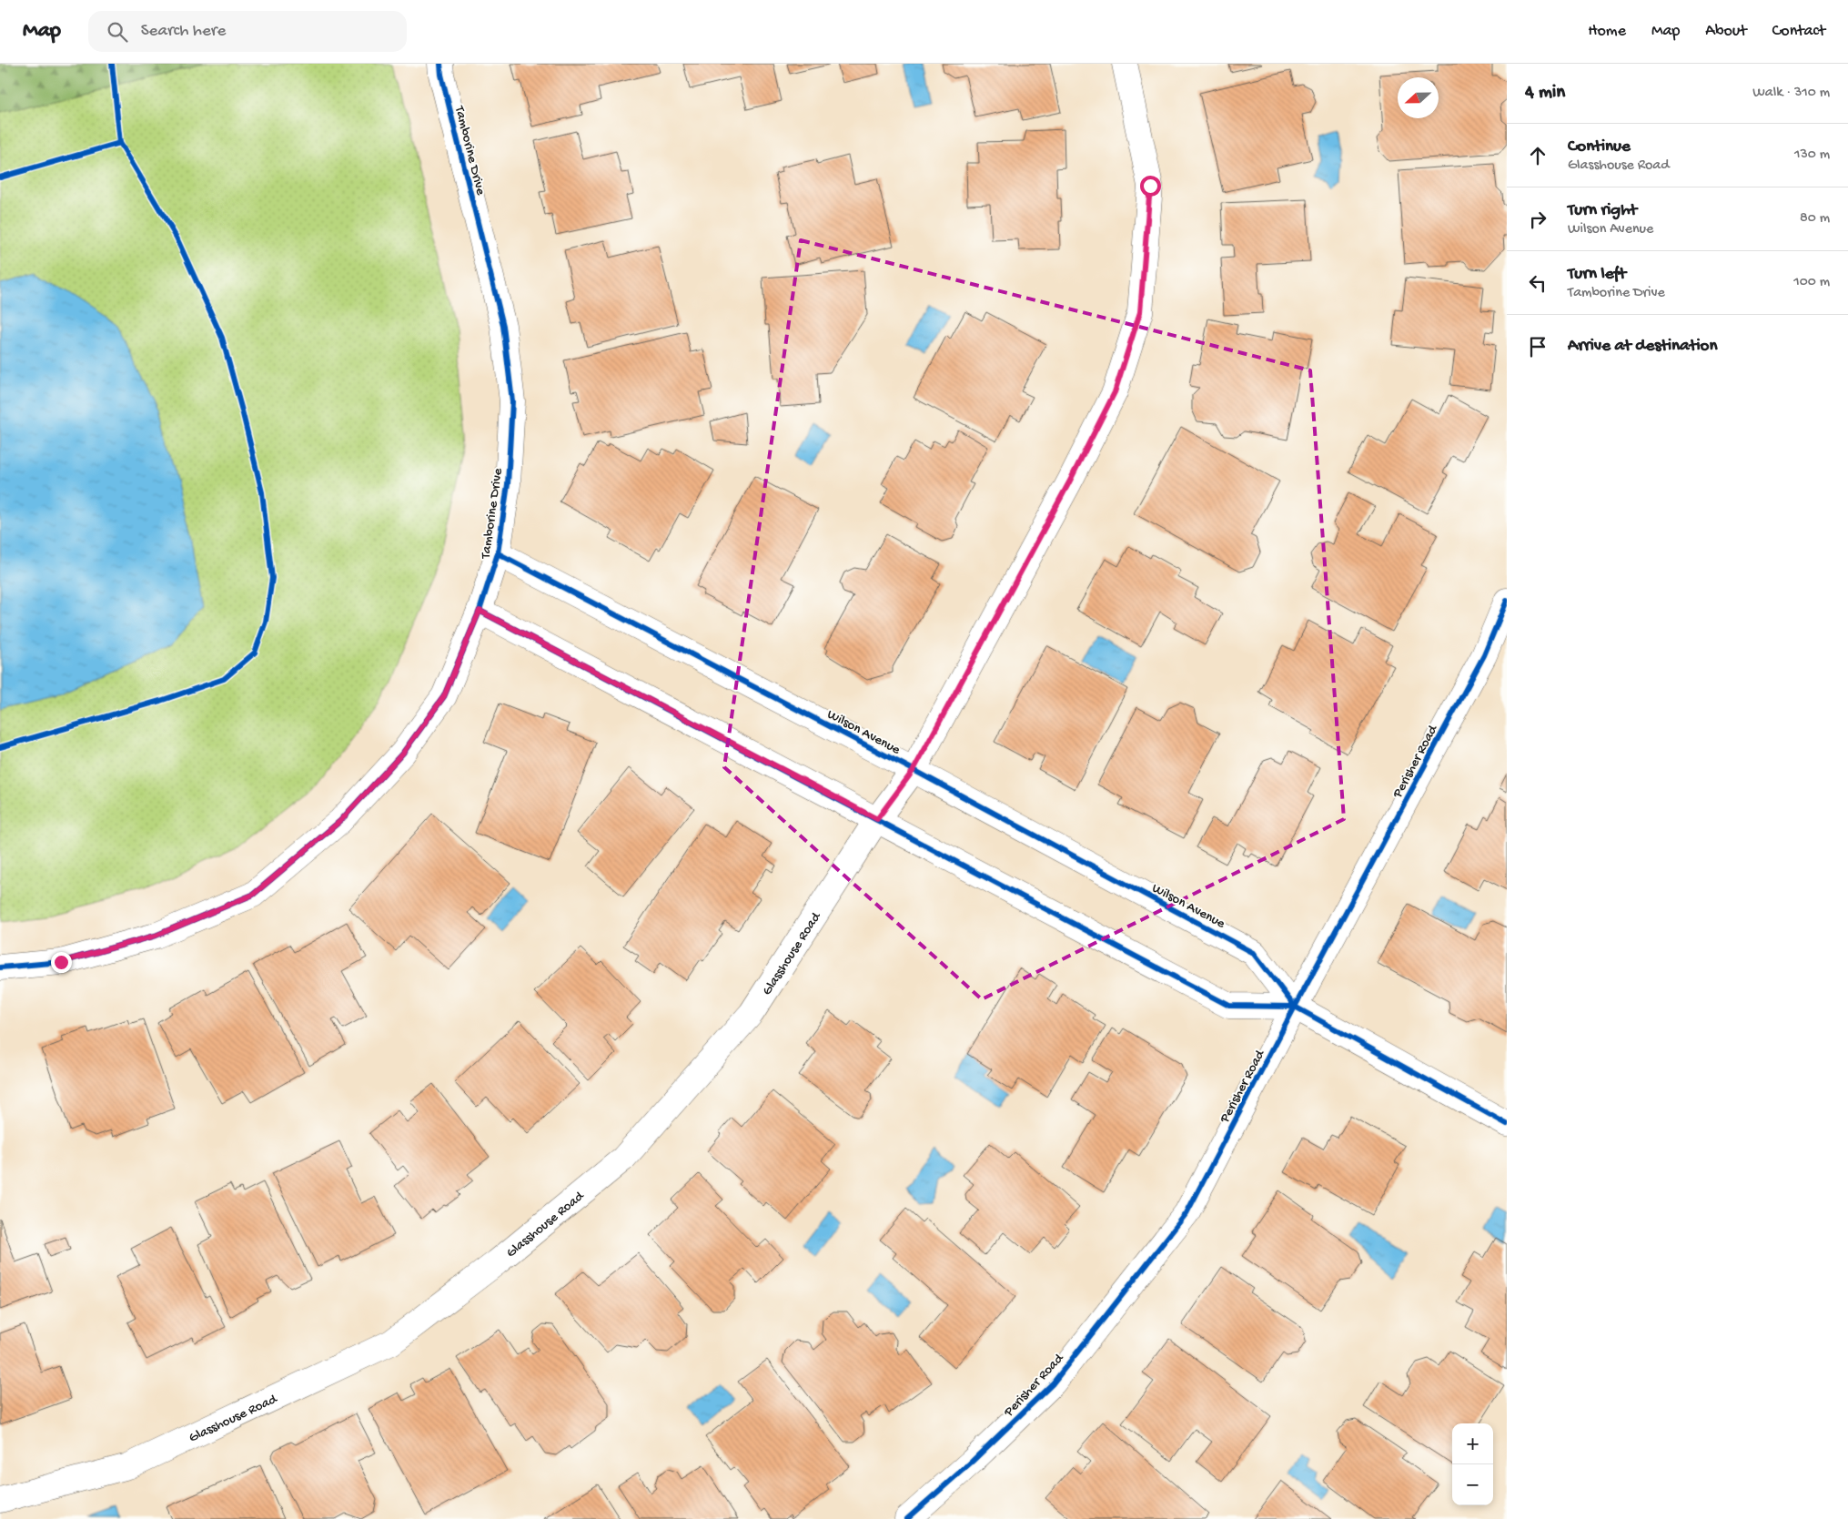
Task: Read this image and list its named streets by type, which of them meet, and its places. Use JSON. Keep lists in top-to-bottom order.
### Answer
{
  "streets": {
    "street": [
      "Tamborine Drive",
      "Wilson Avenue",
      "Perisher Road",
      "Glasshouse Road"
    ]
  },
  "crossings": [
    ["Tamborine Drive", "Wilson Avenue"],
    ["Wilson Avenue", "Perisher Road"],
    ["Wilson Avenue", "Glasshouse Road"]
  ],
  "north": "left",
  "page": {
    "header": "Map",
    "search": "Search here",
    "nav": [
      "Home",
      "Map",
      "About",
      "Contact"
    ],
    "heading": ["4 min", "Walk · 310 m"],
    "list": [
      ["Continue", "Glasshouse Road", "130 m"],
      ["Turn right", "Wilson Avenue", "80 m"],
      ["Turn left", "Tamborine Drive", "100 m"],
      "Arrive at destination"
    ],
    "map_buttons": ["+", "−"]
  }
}
